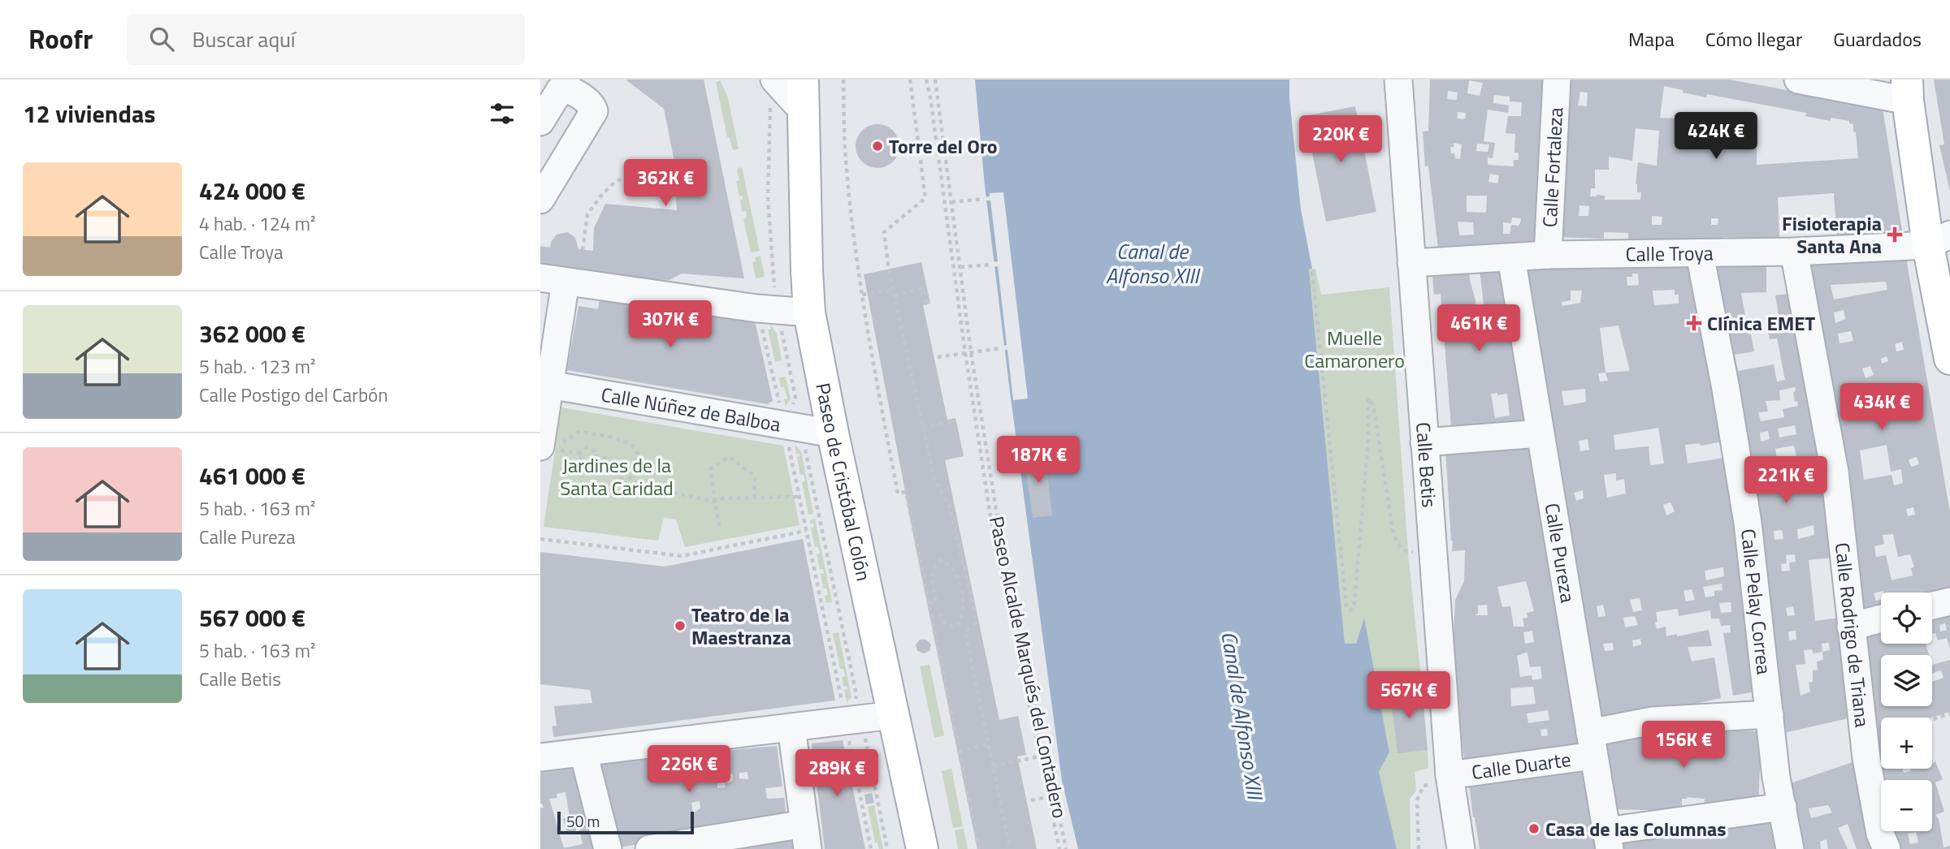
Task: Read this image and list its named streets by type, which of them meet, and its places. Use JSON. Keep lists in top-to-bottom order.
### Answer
{
  "streets": {
    "main road": ["Paseo de Cristóbal Colón"],
    "street": [
      "Calle Fortaleza",
      "Calle Troya",
      "Calle Núñez de Balboa",
      "Calle Betis",
      "Calle Pureza",
      "Calle Pelay Correa",
      "Calle Rodrigo de Triana",
      "Calle Duarte"
    ],
    "path": ["Paseo Alcalde Marqués del Contadero"]
  },
  "crossings": [
    ["Calle Fortaleza", "Calle Troya"],
    ["Calle Troya", "Calle Betis"],
    ["Calle Troya", "Calle Pureza"],
    ["Calle Troya", "Calle Pelay Correa"],
    ["Calle Troya", "Calle Rodrigo de Triana"],
    ["Calle Núñez de Balboa", "Paseo de Cristóbal Colón"],
    ["Calle Betis", "Calle Duarte"],
    ["Calle Pureza", "Calle Duarte"],
    ["Calle Pelay Correa", "Calle Duarte"]
  ],
  "water": ["Canal de Alfonso XIII"],
  "parks": ["Muelle Camaronero", "Jardines de la Santa Caridad"],
  "places": {
    "other": ["Torre del Oro", "Teatro de la Maestranza", "Casa de las Columnas"],
    "health": ["Fisioterapia Santa Ana", "Clínica EMET"]
  },
  "scale_bar": "50 m",
  "page": {
    "header": "Roofr",
    "search": "Buscar aquí",
    "nav": ["Mapa", "Cómo llegar", "Guardados"],
    "heading": "12 viviendas",
    "price": [
      "424K €",
      "220K €",
      "362K €",
      "307K €",
      "461K €",
      "434K €",
      "187K €",
      "221K €",
      "567K €",
      "156K €",
      "226K €",
      "289K €"
    ],
    "list": [
      {
        "name": "424 000 €",
        "note": "4 hab. · 124 m² · Calle Troya"
      },
      {
        "name": "362 000 €",
        "note": "5 hab. · 123 m² · Calle Postigo del Carbón"
      },
      {
        "name": "461 000 €",
        "note": "5 hab. · 163 m² · Calle Pureza"
      },
      {
        "name": "567 000 €",
        "note": "5 hab. · 163 m² · Calle Betis"
      }
    ],
    "map_buttons": ["+", "−"],
    "scale": "50 m"
  }
}
